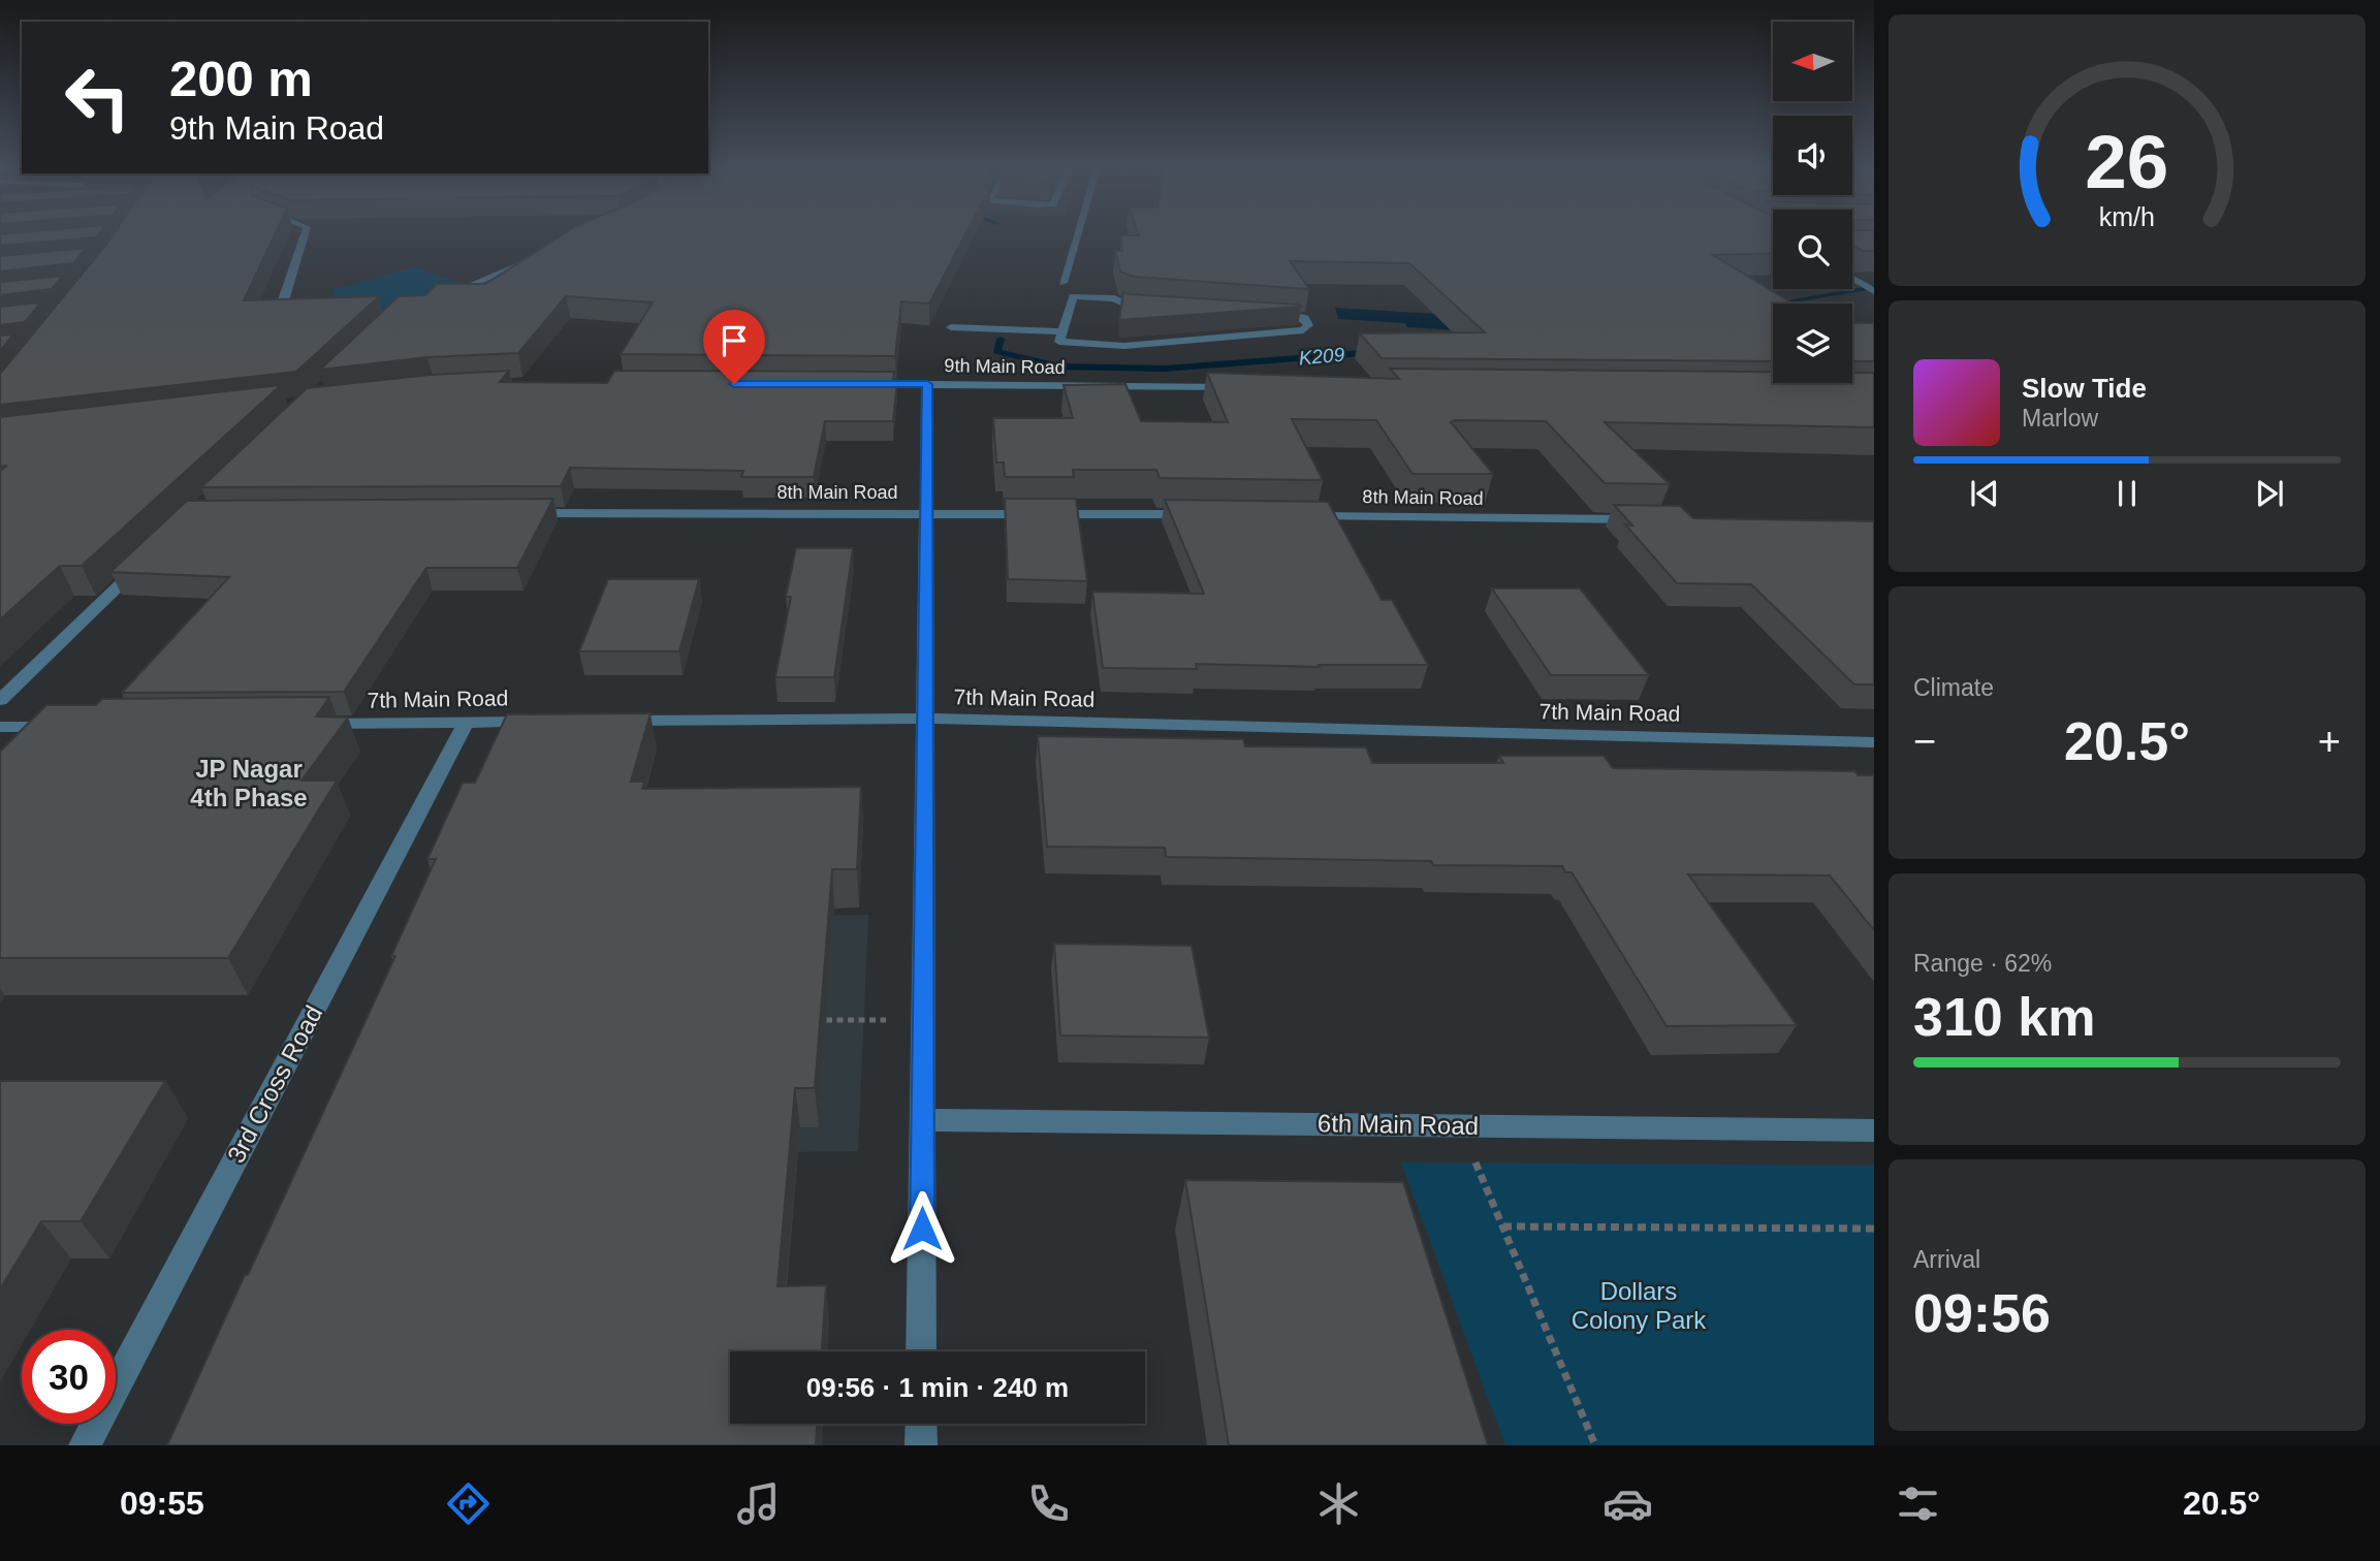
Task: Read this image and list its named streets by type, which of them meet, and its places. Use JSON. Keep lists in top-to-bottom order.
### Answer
{
  "streets": {
    "street": [
      "9th Main Road",
      "8th Main Road",
      "7th Main Road",
      "3rd Cross Road",
      "6th Main Road"
    ]
  },
  "crossings": [
    ["7th Main Road", "3rd Cross Road"]
  ],
  "districts": ["JP Nagar 4th Phase"],
  "water": ["K209"],
  "parks": ["Dollars Colony Park"],
  "north": "left",
  "page": {
    "turn": ["200 m", "9th Main Road"],
    "song": ["Slow Tide", "Marlow"],
    "tile": [
      "Climate",
      ["Range · 62%", "310 km"],
      ["Arrival", "09:56"]
    ],
    "heat": ["−", "20.5°", "+"],
    "limit": "30",
    "trip": "09:56 · 1 min · 240 m",
    "tabs": ["09:55", "20.5°"],
    "gauge": ["26", "km/h"]
  }
}
